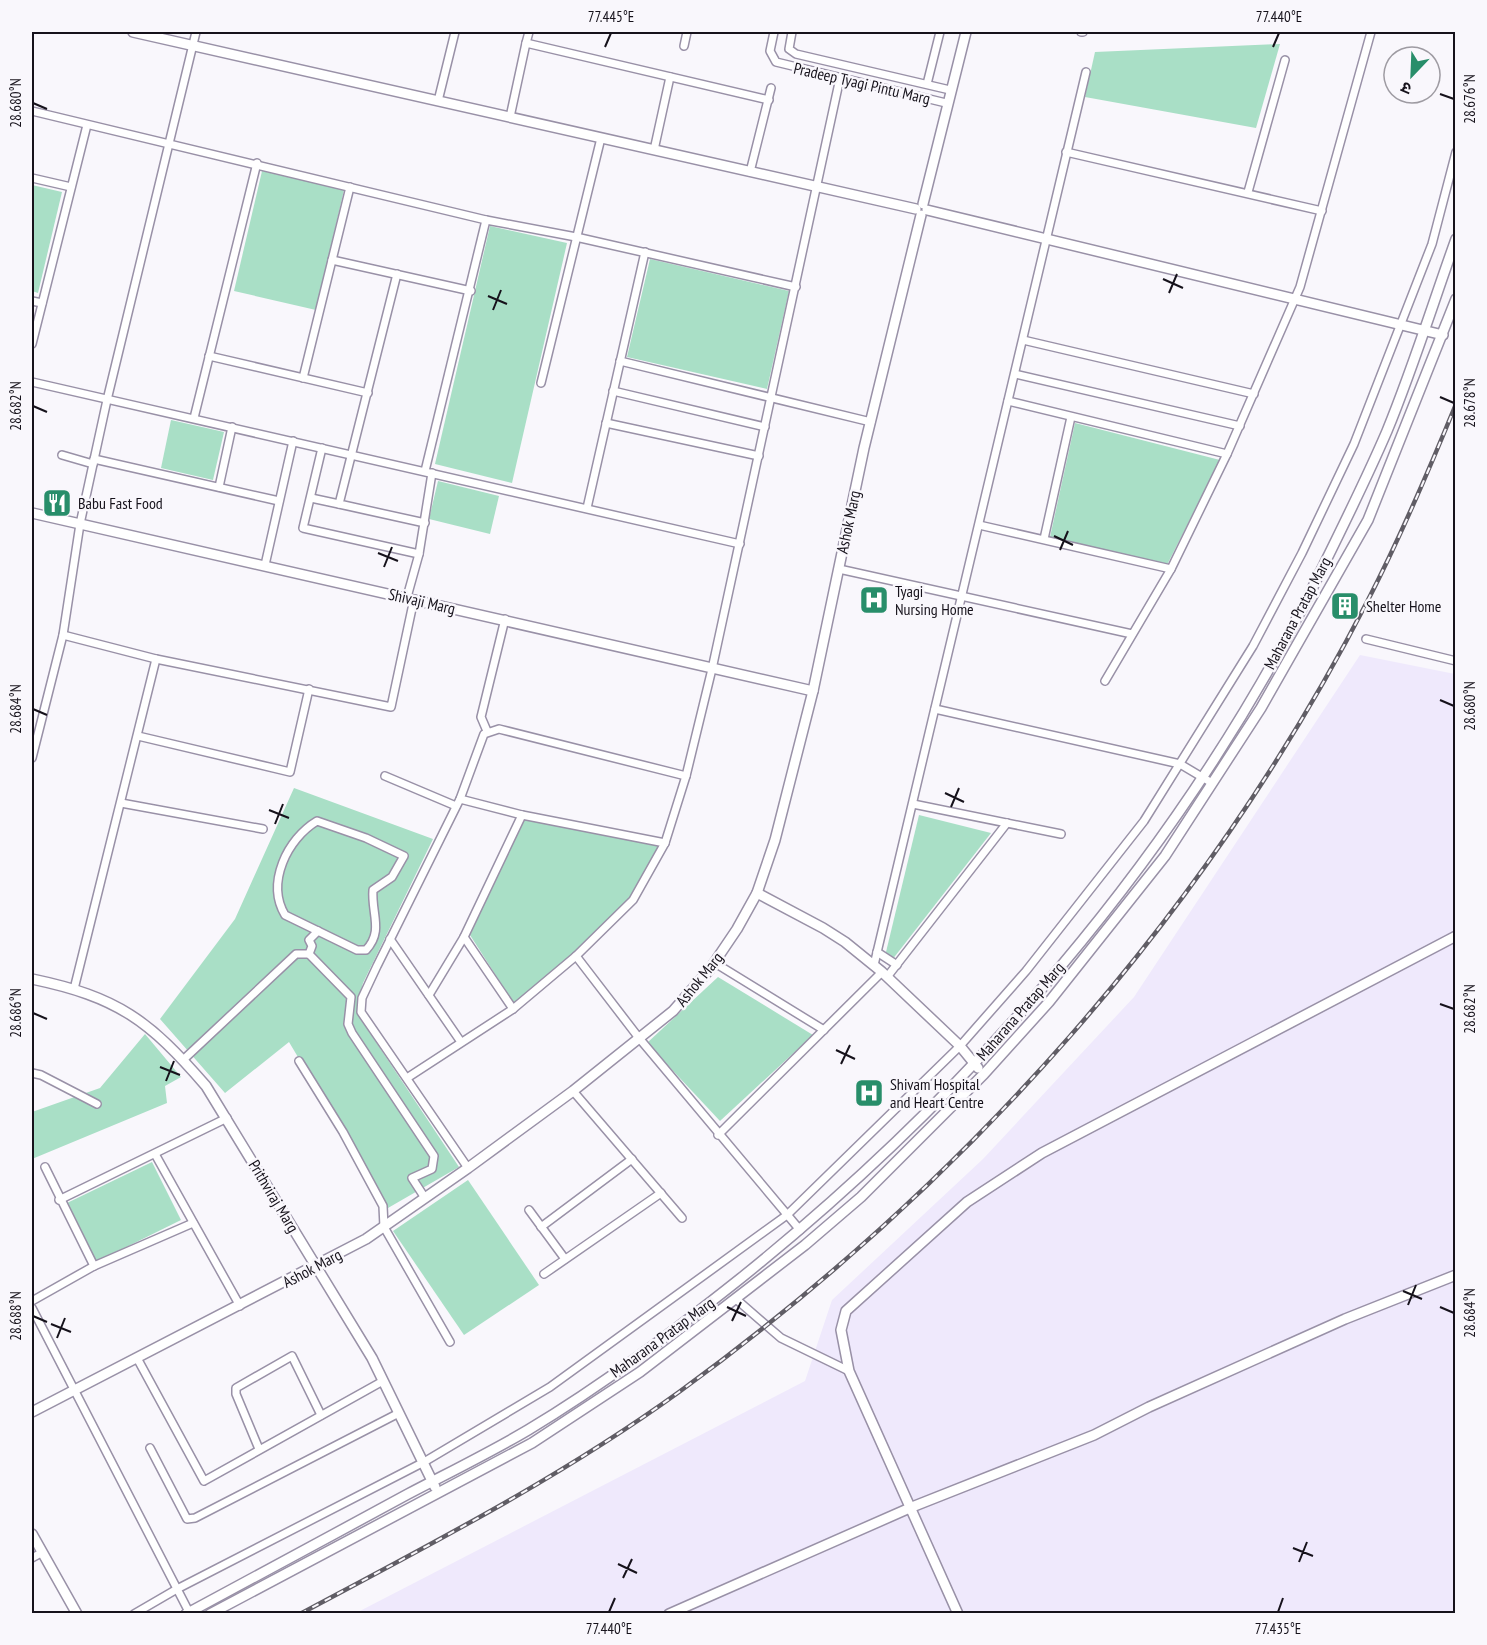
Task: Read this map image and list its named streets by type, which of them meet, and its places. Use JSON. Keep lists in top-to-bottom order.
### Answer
{
  "streets": {
    "street": [
      "Pradeep Tyagi Pintu Marg",
      "Ashok Marg",
      "Shivaji Marg",
      "Maharana Pratap Marg",
      "Prithviraj Marg"
    ]
  },
  "crossings": [
    ["Pradeep Tyagi Pintu Marg", "Ashok Marg"],
    ["Ashok Marg", "Shivaji Marg"],
    ["Ashok Marg", "Prithviraj Marg"],
    ["Maharana Pratap Marg", "Prithviraj Marg"]
  ],
  "places": {
    "restaurant": ["Babu Fast Food"],
    "hospital": ["Tyagi Nursing Home", "Shivam Hospital and Heart Centre"],
    "building": ["Shelter Home"]
  },
  "north": "bottom left",
  "coordinates": [
    "77.445°E",
    "77.440°E",
    "28.676°N",
    "28.680°N",
    "28.678°N",
    "28.682°N",
    "28.684°N",
    "28.686°N",
    "28.688°N",
    "77.435°E"
  ]
}
